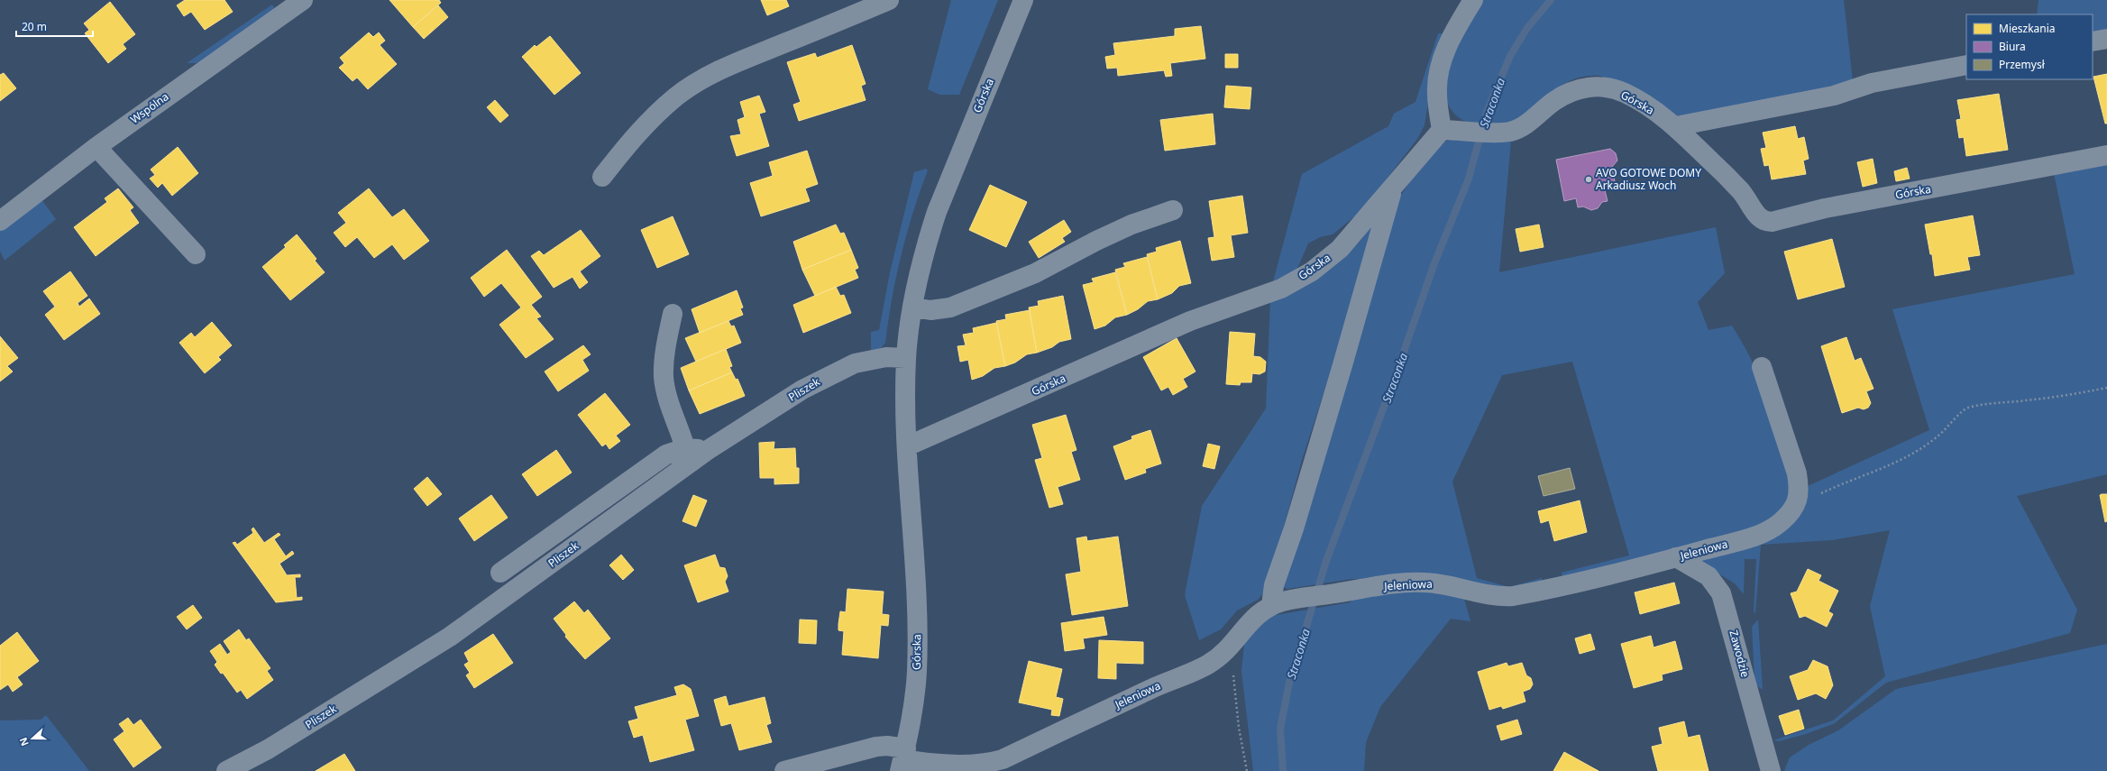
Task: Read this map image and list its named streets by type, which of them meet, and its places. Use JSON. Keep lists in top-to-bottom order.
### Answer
{
  "streets": {
    "street": [
      "Górska",
      "Wspólna",
      "Pliszek",
      "Jeleniowa",
      "Zawodzie"
    ]
  },
  "crossings": [
    ["Górska", "Pliszek"],
    ["Górska", "Jeleniowa"],
    ["Jeleniowa", "Zawodzie"]
  ],
  "water": ["Straconka"],
  "places": ["AVO GOTOWE DOMY Arkadiusz Woch"],
  "legend": ["Mieszkania", "Biura", "Przemysł"],
  "scale_bar": "20 m",
  "north": "left"
}
